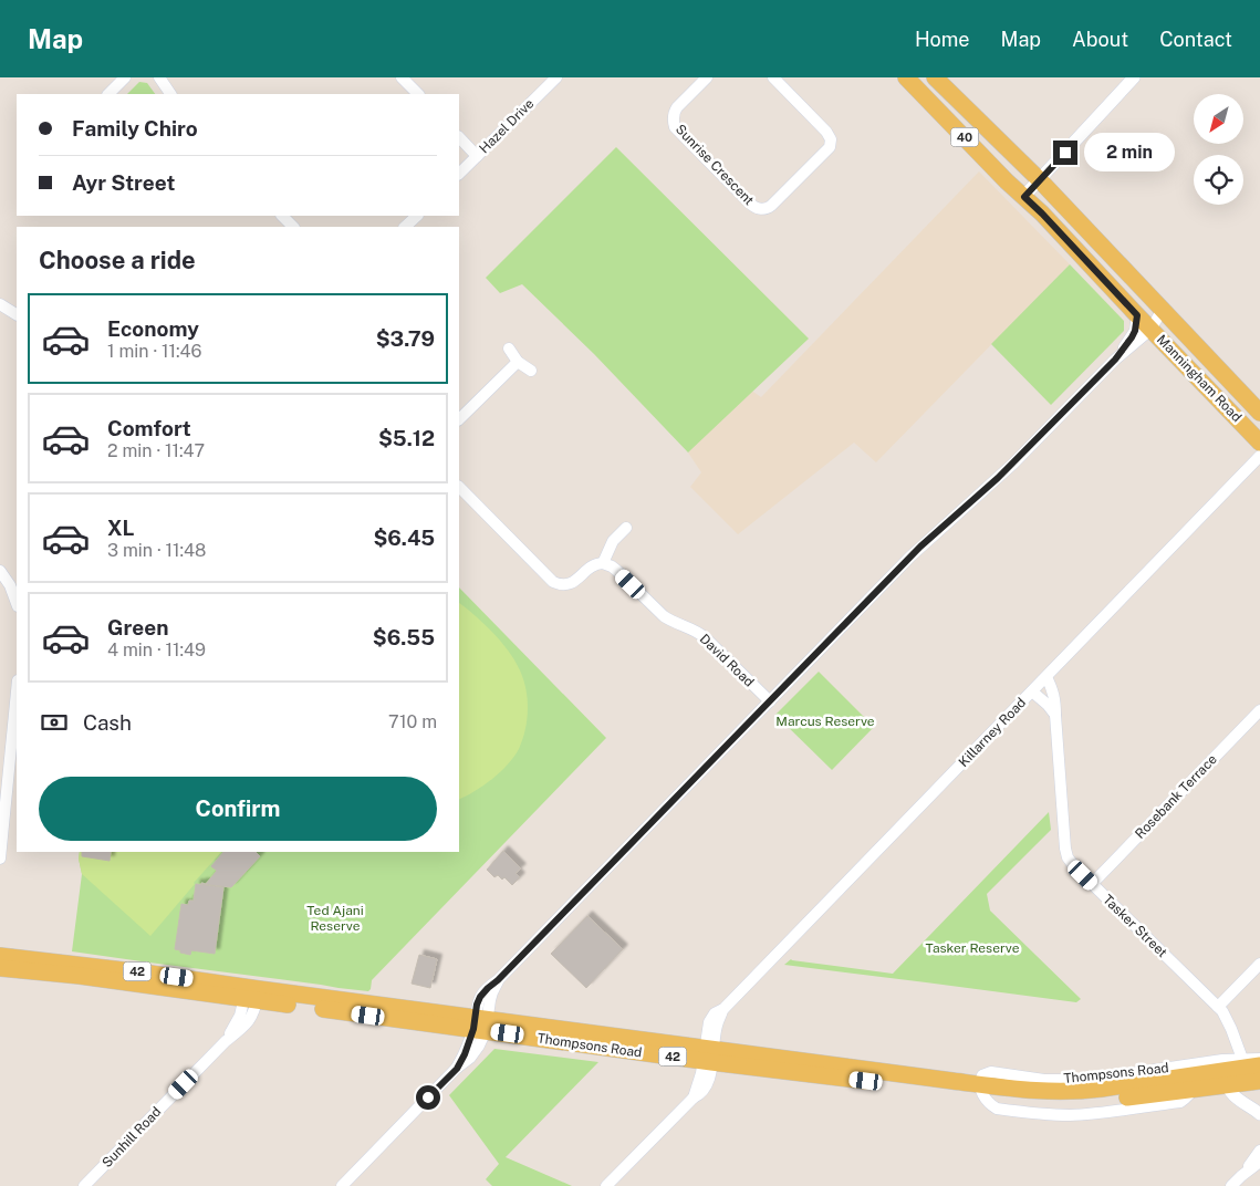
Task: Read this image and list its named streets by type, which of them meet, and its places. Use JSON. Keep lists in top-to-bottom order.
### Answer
{
  "streets": {
    "main road": [
      "40",
      "Manningham Road",
      "42",
      "Thompsons Road"
    ],
    "street": [
      "Hazel Drive",
      "Sunrise Crescent",
      "David Road",
      "Killarney Road",
      "Rosebank Terrace",
      "Tasker Street",
      "Sunhill Road"
    ]
  },
  "crossings": [
    ["Killarney Road", "Tasker Street"],
    ["Killarney Road", "Thompsons Road"],
    ["Rosebank Terrace", "Tasker Street"],
    ["Tasker Street", "Thompsons Road"],
    ["Thompsons Road", "Sunhill Road"]
  ],
  "parks": ["Marcus Reserve", "Ted Ajani Reserve", "Tasker Reserve"],
  "north": "bottom left",
  "page": {
    "header": "Map",
    "nav": [
      "Home",
      "Map",
      "About",
      "Contact"
    ],
    "banner": ["Family Chiro", "Ayr Street"],
    "bubble": "2 min",
    "heading": "Choose a ride",
    "list": [
      {
        "name": "Economy",
        "note": "1 min · 11:46",
        "value": "$3.79"
      },
      {
        "name": "Comfort",
        "note": "2 min · 11:47",
        "value": "$5.12"
      },
      {
        "name": "XL",
        "note": "3 min · 11:48",
        "value": "$6.45"
      },
      {
        "name": "Green",
        "note": "4 min · 11:49",
        "value": "$6.55"
      }
    ],
    "pay": ["Cash", "710 m"],
    "buttons": "Confirm"
  }
}
